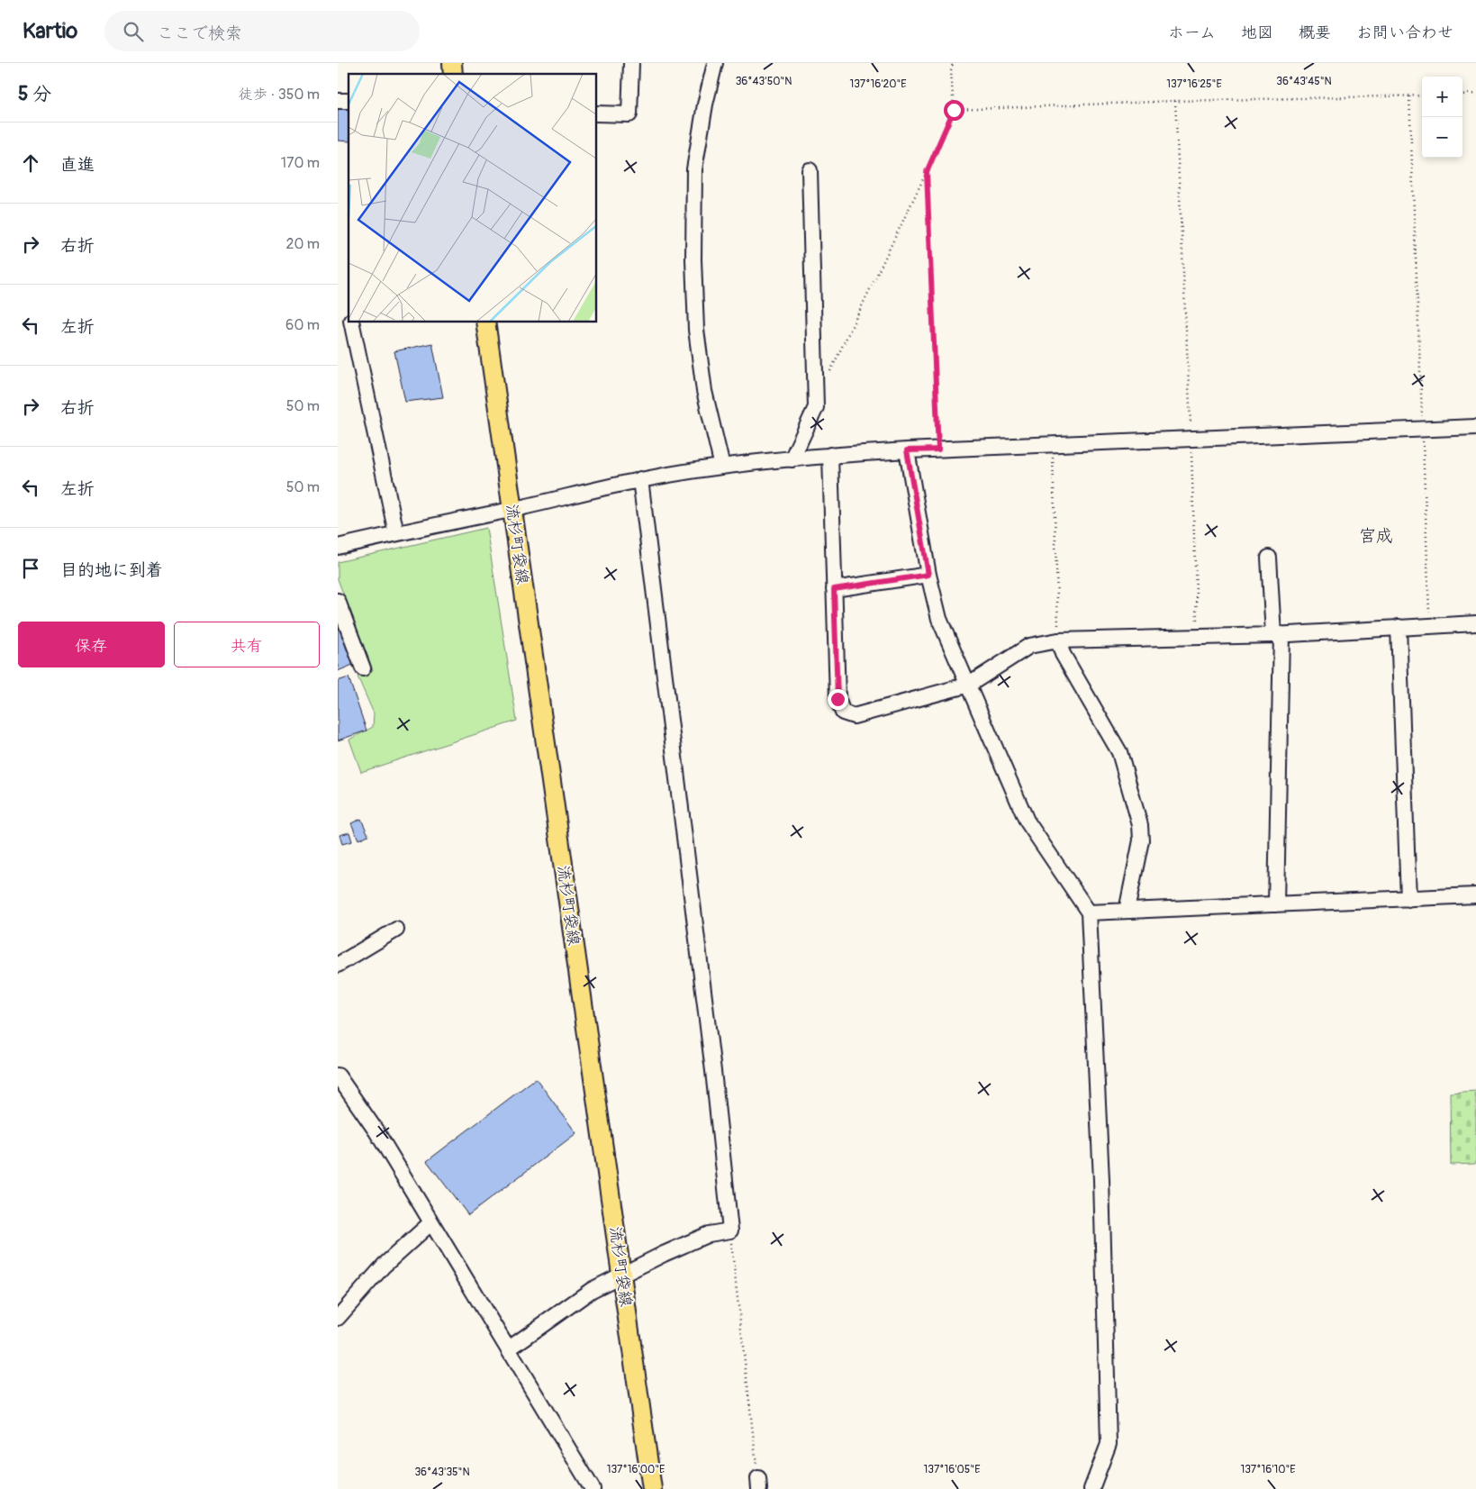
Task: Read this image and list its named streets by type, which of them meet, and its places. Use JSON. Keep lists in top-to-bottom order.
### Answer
{
  "streets": {
    "main road": ["流杉町袋線"]
  },
  "districts": ["宮成"],
  "page": {
    "header": "Kartio",
    "search": "ここで検索",
    "nav": [
      "ホーム",
      "地図",
      "概要",
      "お問い合わせ"
    ],
    "heading": ["5 分", "徒歩 · 350 m"],
    "map_buttons": ["+", "−"],
    "list": [
      ["直進", "170 m"],
      ["右折", "20 m"],
      ["左折", "60 m"],
      ["右折", "50 m"],
      ["左折", "50 m"],
      "目的地に到着"
    ],
    "buttons": ["保存", "共有"]
  },
  "coordinates": [
    "36°43'50\"N",
    "36°43'45\"N",
    "137°16'20\"E",
    "137°16'25\"E",
    "137°16'00\"E",
    "137°16'05\"E",
    "137°16'10\"E",
    "36°43'35\"N"
  ]
}
